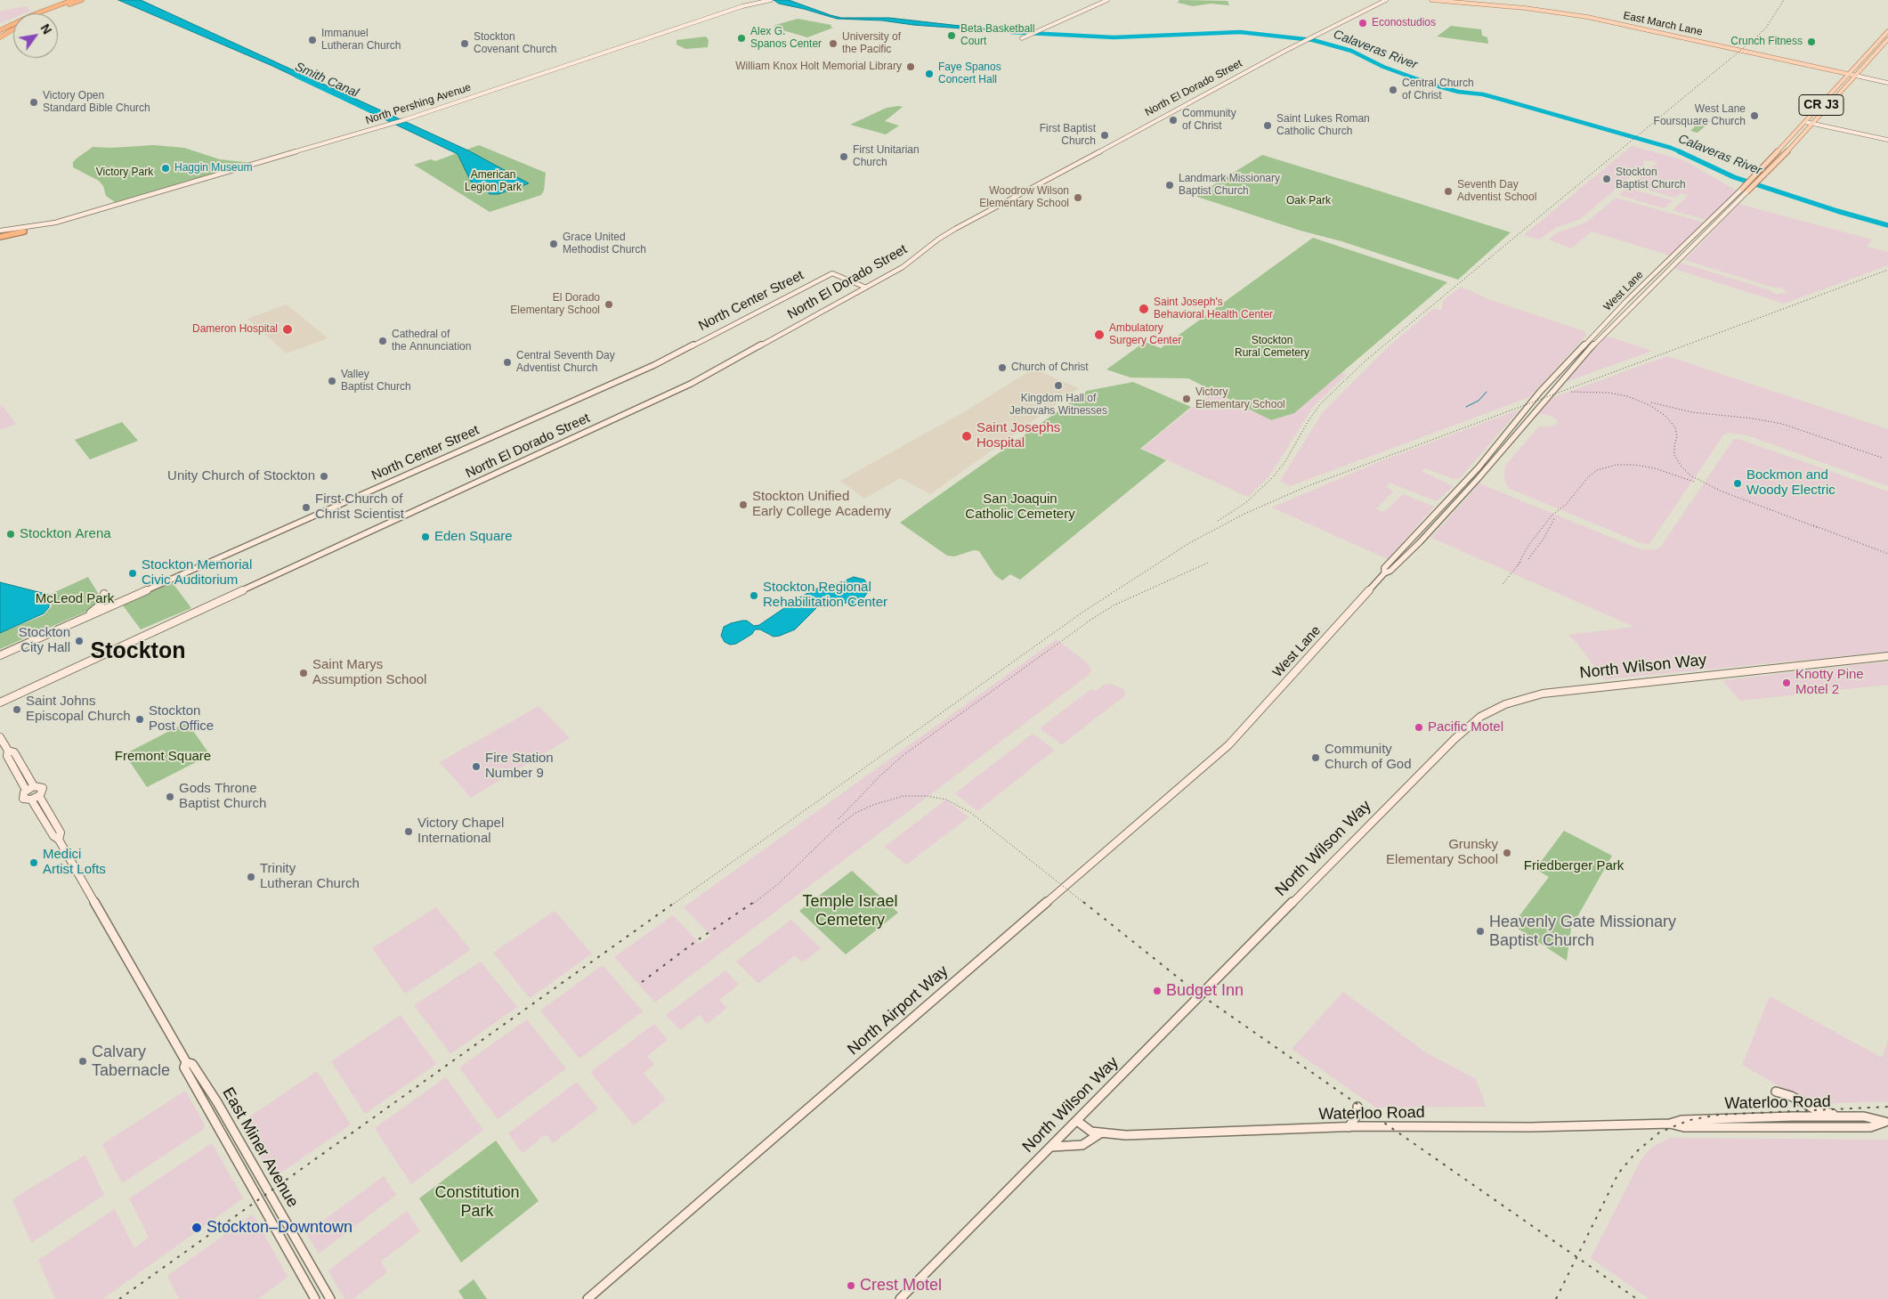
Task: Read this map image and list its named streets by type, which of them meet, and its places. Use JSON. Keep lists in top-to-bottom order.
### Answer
{
  "streets": {
    "main road": [
      "East March Lane",
      "North El Dorado Street",
      "North Pershing Avenue",
      "CR J3",
      "West Lane",
      "North Center Street",
      "North Wilson Way",
      "North Airport Way",
      "Waterloo Road",
      "East Miner Avenue"
    ]
  },
  "crossings": [
    ["East March Lane", "West Lane"],
    ["North El Dorado Street", "North Center Street"],
    ["West Lane", "North Airport Way"],
    ["North Wilson Way", "Waterloo Road"]
  ],
  "districts": ["Stockton"],
  "water": ["Calaveras River", "Smith Canal"],
  "parks": [
    "Victory Park",
    "American Legion Park",
    "Oak Park",
    "Stockton Rural Cemetery",
    "San Joaquin Catholic Cemetery",
    "McLeod Park",
    "Fremont Square",
    "Friedberger Park",
    "Temple Israel Cemetery",
    "Constitution Park"
  ],
  "places": [
    "Econostudios",
    "Beta Basketball Court",
    "Alex G. Spanos Center",
    "Immanuel Lutheran Church",
    "Crunch Fitness",
    "Stockton Covenant Church",
    "University of the Pacific",
    "William Knox Holt Memorial Library",
    "Faye Spanos Concert Hall",
    "Central Church of Christ",
    "Victory Open Standard Bible Church",
    "West Lane Foursquare Church",
    "Community of Christ",
    "Saint Lukes Roman Catholic Church",
    "First Baptist Church",
    "First Unitarian Church",
    "Haggin Museum",
    "Stockton Baptist Church",
    "Landmark Missionary Baptist Church",
    "Seventh Day Adventist School",
    "Woodrow Wilson Elementary School",
    "Grace United Methodist Church",
    "El Dorado Elementary School",
    "Saint Joseph's Behavioral Health Center",
    "Dameron Hospital",
    "Ambulatory Surgery Center",
    "Cathedral of the Annunciation",
    "Central Seventh Day Adventist Church",
    "Church of Christ",
    "Valley Baptist Church",
    "Kingdom Hall of Jehovahs Witnesses",
    "Victory Elementary School",
    "Saint Josephs Hospital",
    "Unity Church of Stockton",
    "Bockmon and Woody Electric",
    "Stockton Unified Early College Academy",
    "First Church of Christ Scientist",
    "Stockton Arena",
    "Eden Square",
    "Stockton Memorial Civic Auditorium",
    "Stockton Regional Rehabilitation Center",
    "Stockton City Hall",
    "Saint Marys Assumption School",
    "Knotty Pine Motel 2",
    "Saint Johns Episcopal Church",
    "Stockton Post Office",
    "Pacific Motel",
    "Community Church of God",
    "Fire Station Number 9",
    "Gods Throne Baptist Church",
    "Victory Chapel International",
    "Grunsky Elementary School",
    "Medici Artist Lofts",
    "Trinity Lutheran Church",
    "Heavenly Gate Missionary Baptist Church",
    "Budget Inn",
    "Calvary Tabernacle",
    "Stockton–Downtown",
    "Crest Motel"
  ],
  "north": "top right"
}
